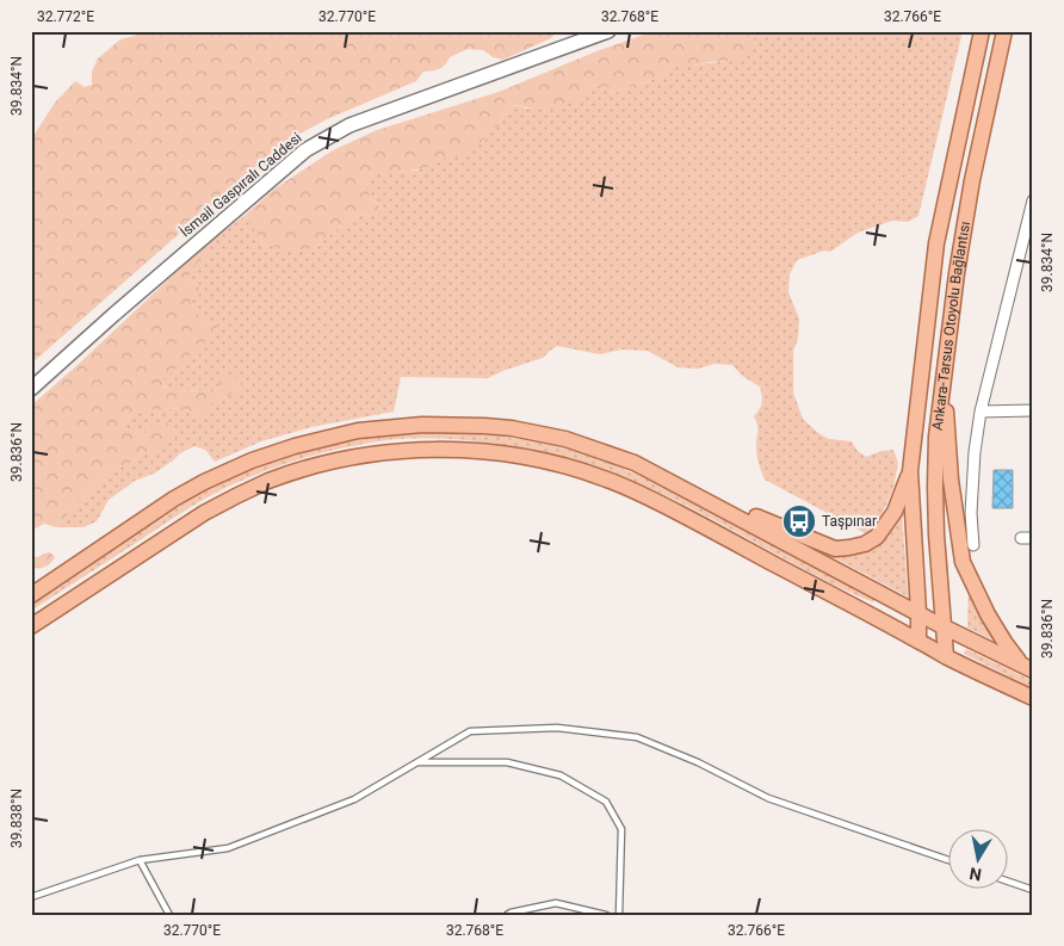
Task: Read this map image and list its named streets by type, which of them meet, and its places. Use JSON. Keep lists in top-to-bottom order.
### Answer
{
  "streets": {
    "main road": ["İsmail Gaspıralı Caddesi", "Ankara-Tarsus Otoyolu Bağlantısı"]
  },
  "places": {
    "bus stop": ["Taşpınar"]
  },
  "north": "bottom",
  "coordinates": [
    "32.772°E",
    "32.770°E",
    "32.768°E",
    "32.766°E",
    "39.834°N",
    "39.836°N",
    "39.838°N"
  ]
}
